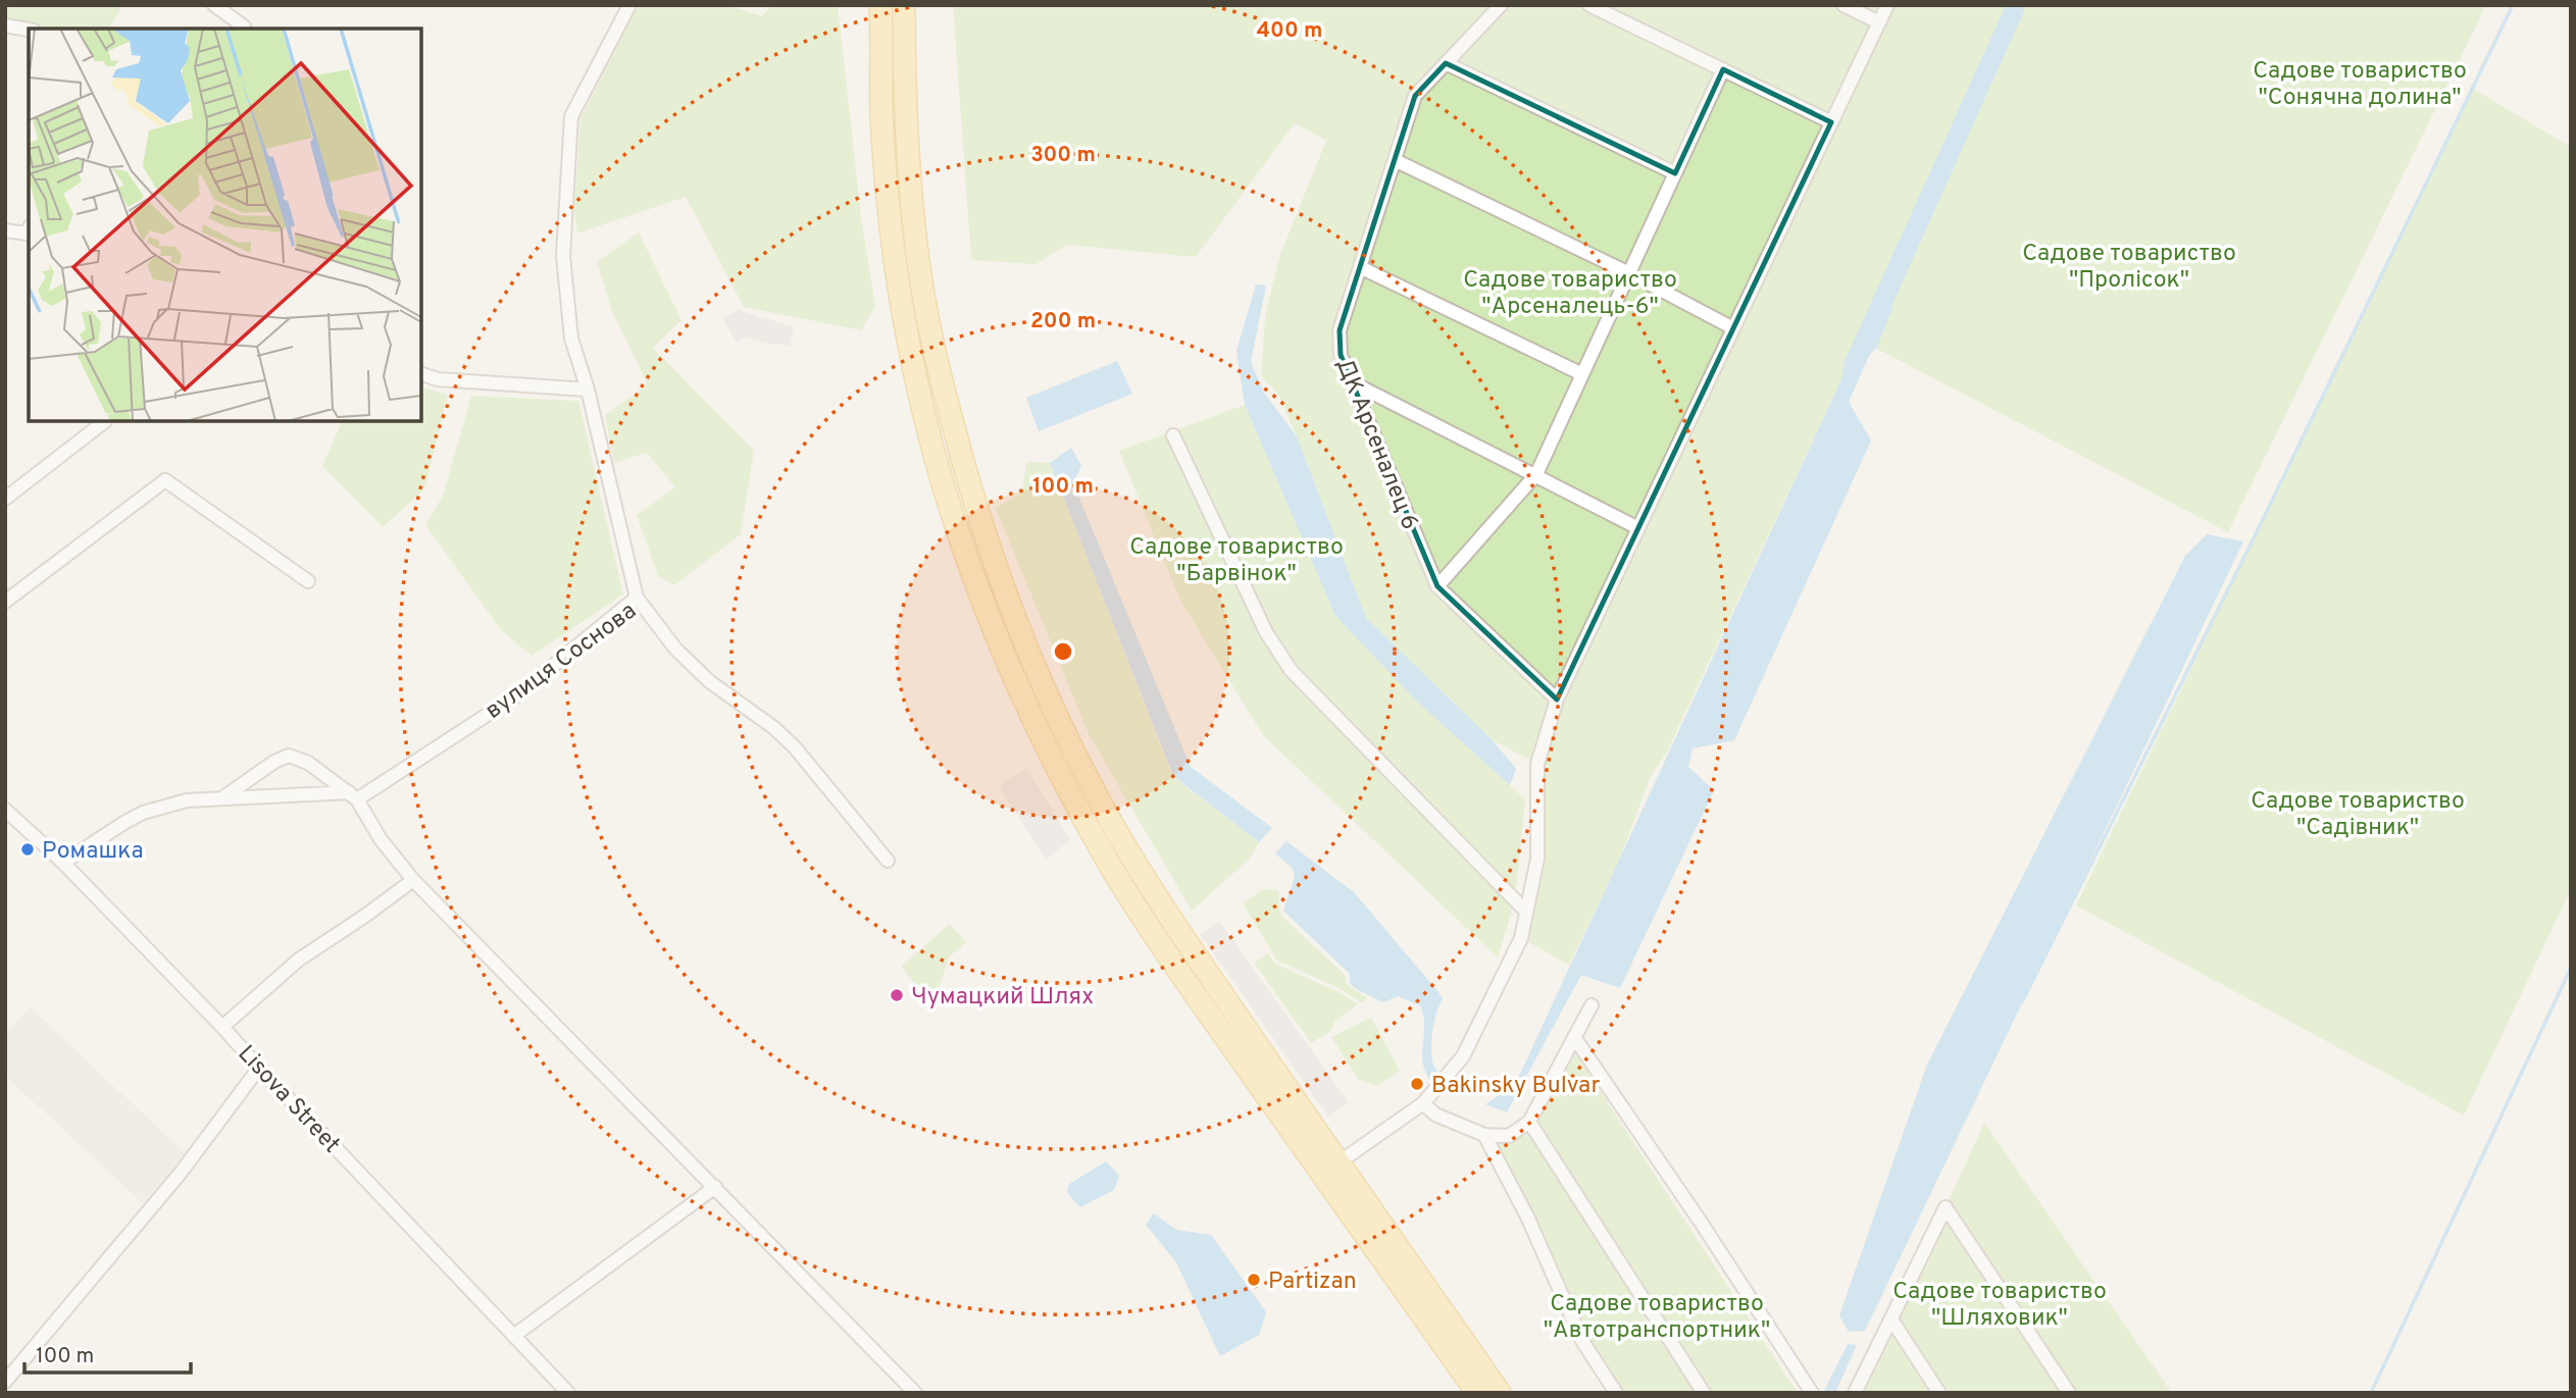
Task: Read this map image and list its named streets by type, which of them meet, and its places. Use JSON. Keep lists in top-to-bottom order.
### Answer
{
  "streets": {
    "street": ["ДК Арсеналец 6", "вулиця Соснова", "Lisova Street"]
  },
  "parks": [
    "Садове товариство \"Сонячна долина\"",
    "Садове товариство \"Пролісок\"",
    "Садове товариство \"Арсеналець-6\"",
    "Садове товариство \"Барвінок\"",
    "Садове товариство \"Садівник\"",
    "Садове товариство \"Шляховик\"",
    "Садове товариство \"Автотранспортник\""
  ],
  "places": [
    "Ромашка",
    "Чумацкий Шлях",
    "Bakinsky Bulvar",
    "Partizan"
  ],
  "scale_bar": "100 m",
  "rings": [
    "400 m",
    "300 m",
    "200 m",
    "100 m"
  ]
}
